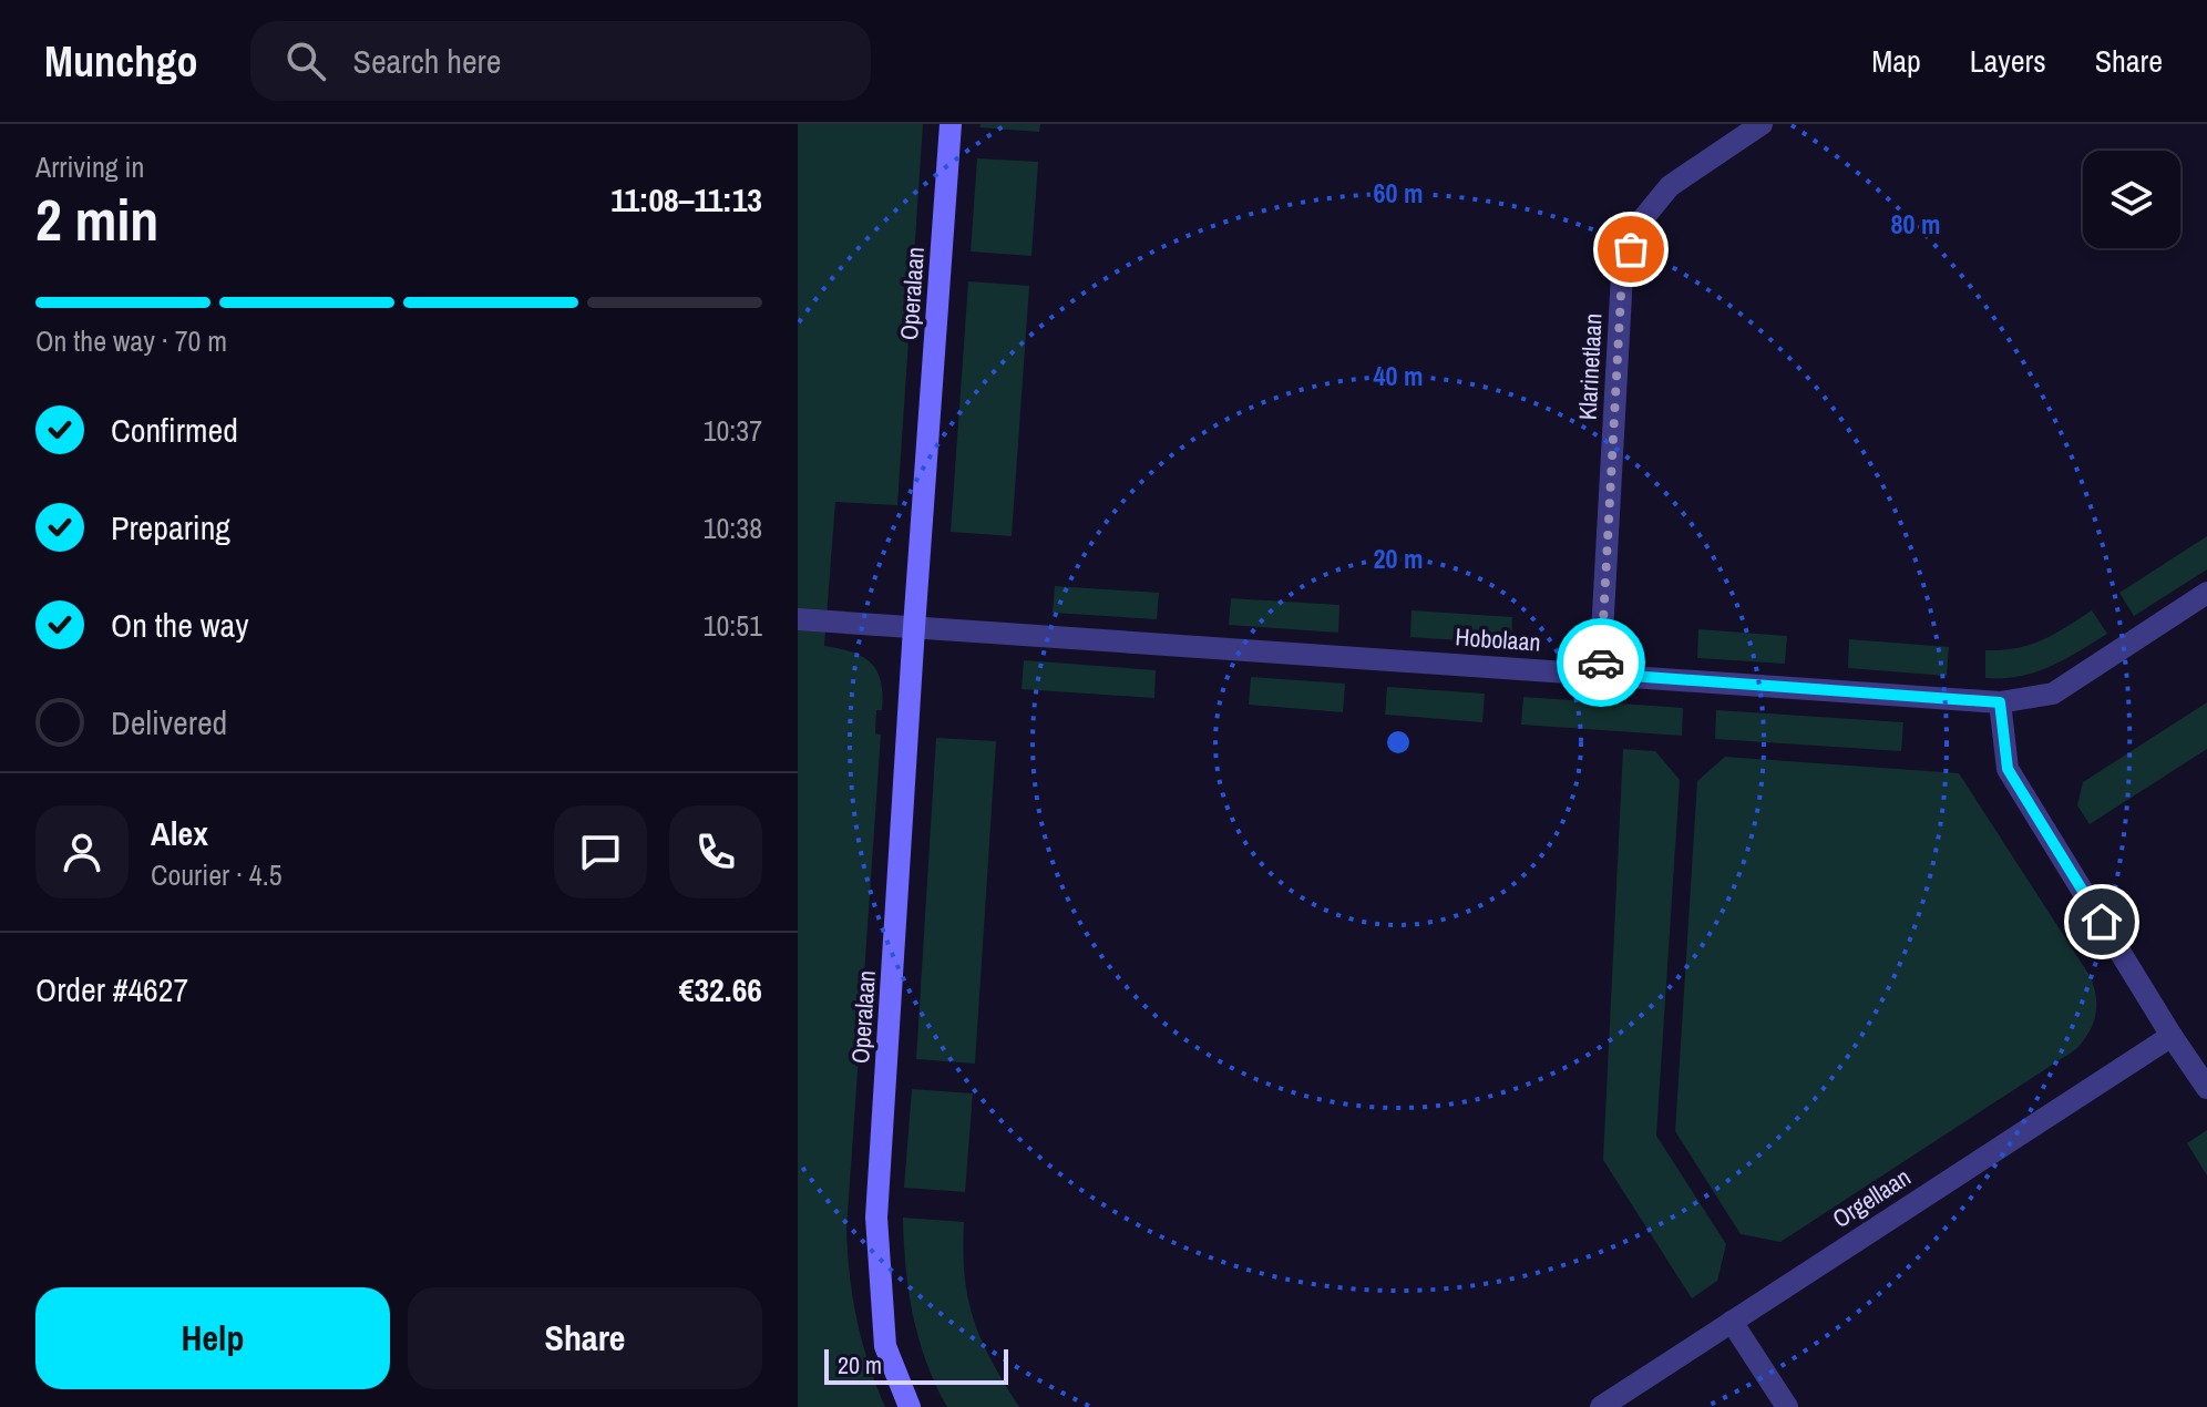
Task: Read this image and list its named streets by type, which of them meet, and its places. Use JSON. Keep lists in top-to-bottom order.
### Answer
{
  "streets": {
    "street": [
      "Operalaan",
      "Klarinetlaan",
      "Hobolaan",
      "Orgellaan"
    ]
  },
  "crossings": [
    ["Operalaan", "Hobolaan"],
    ["Klarinetlaan", "Hobolaan"]
  ],
  "scale_bar": "20 m",
  "page": {
    "header": "Munchgo",
    "search": "Search here",
    "nav": ["Map", "Layers", "Share"],
    "heading": ["2 min", "Arriving in", "11:08–11:13"],
    "panel": [
      "Alex",
      "Courier · 4.5",
      "Order #4627",
      "€32.66"
    ],
    "bar": "On the way · 70 m",
    "list": [
      ["Confirmed", "10:37"],
      ["Preparing", "10:38"],
      ["On the way", "10:51"],
      "Delivered"
    ],
    "buttons": ["Help", "Share"],
    "scale": "20 m"
  },
  "rings": [
    "60 m",
    "80 m",
    "40 m",
    "20 m"
  ]
}
